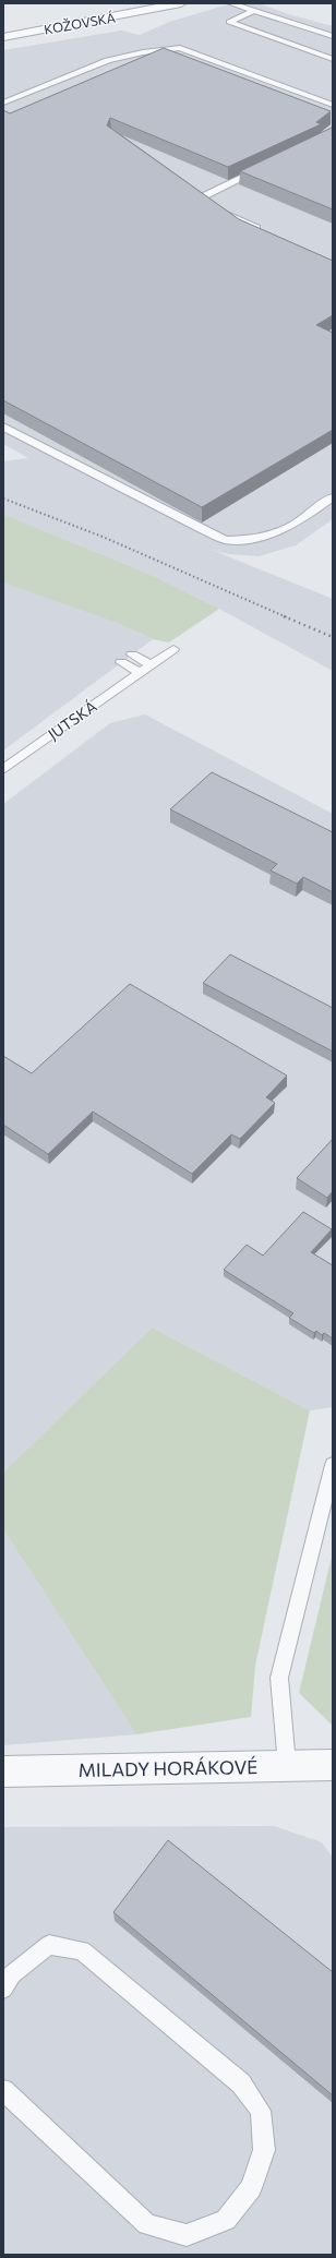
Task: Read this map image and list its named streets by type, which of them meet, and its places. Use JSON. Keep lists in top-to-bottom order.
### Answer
{
  "streets": {
    "street": ["KOŽOVSKÁ", "MILADY HORÁKOVÉ"],
    "lane": ["JUTSKÁ"]
  }
}
